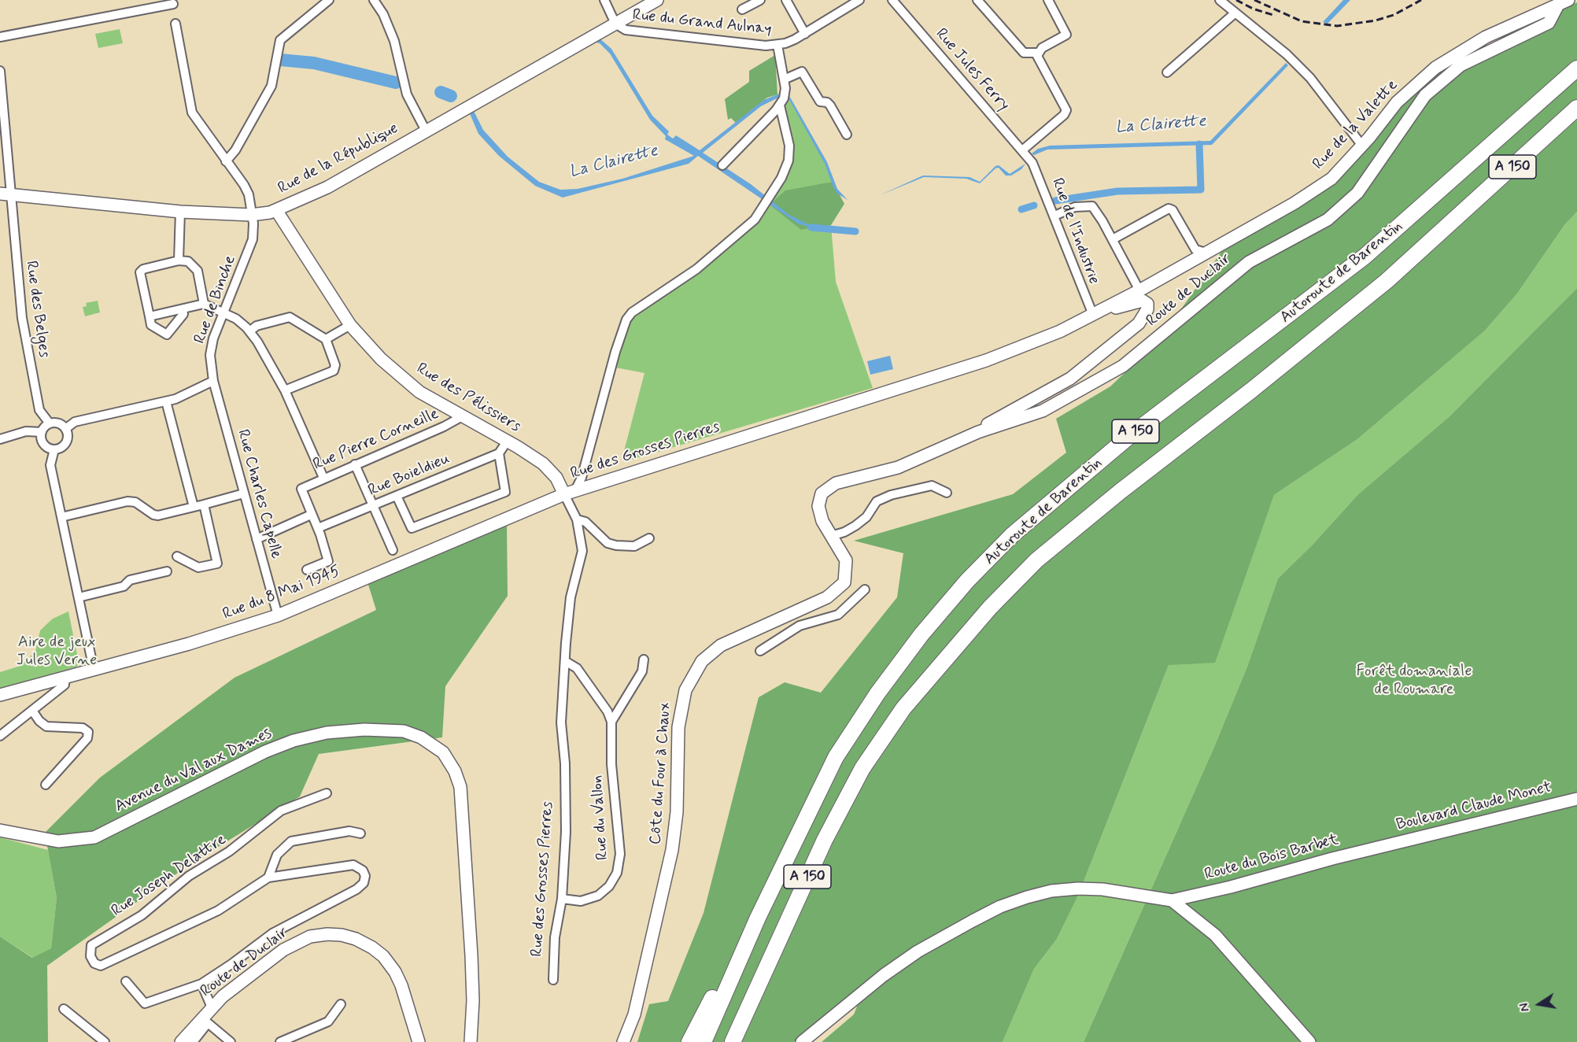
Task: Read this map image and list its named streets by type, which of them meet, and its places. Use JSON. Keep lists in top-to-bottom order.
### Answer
{
  "streets": {
    "highway": ["A 150", "Autoroute de Barentin"],
    "street": [
      "Rue du Grand Aulnay",
      "Rue Jules Ferry",
      "Rue de la Valette",
      "Rue de la République",
      "Rue de l'Industrie",
      "Route de Duclair",
      "Rue de Binche",
      "Rue des Belges",
      "Rue des Pélissiers",
      "Rue Pierre Corneille",
      "Rue des Grosses Pierres",
      "Rue Boieldieu",
      "Rue Charles Capelle",
      "Rue du 8 Mai 1945",
      "Avenue du Val aux Dames",
      "Côte du Four à Chaux",
      "Boulevard Claude Monet",
      "Rue du Vallon",
      "Route du Bois Barbet",
      "Rue Joseph Delattre"
    ]
  },
  "crossings": [
    ["Rue du Grand Aulnay", "Rue de la République"],
    ["Rue Jules Ferry", "Rue de l'Industrie"],
    ["Rue de la Valette", "Rue de l'Industrie"],
    ["Rue de la Valette", "Route de Duclair"],
    ["Rue de la Valette", "Rue des Grosses Pierres"],
    ["Rue de la République", "Rue de Binche"],
    ["Rue de la République", "Rue des Belges"],
    ["Rue de la République", "Rue des Pélissiers"],
    ["Rue de l'Industrie", "Rue des Grosses Pierres"],
    ["Route de Duclair", "Côte du Four à Chaux"],
    ["Rue de Binche", "Rue Charles Capelle"],
    ["Rue des Pélissiers", "Rue Pierre Corneille"],
    ["Rue des Pélissiers", "Rue des Grosses Pierres"],
    ["Rue des Pélissiers", "Rue du 8 Mai 1945"],
    ["Rue des Grosses Pierres", "Rue du 8 Mai 1945"],
    ["Rue des Grosses Pierres", "Rue du Vallon"],
    ["Rue Charles Capelle", "Rue du 8 Mai 1945"],
    ["Boulevard Claude Monet", "Route du Bois Barbet"]
  ],
  "water": ["La Clairette"],
  "parks": ["Aire de jeux Jules Verne", "Forêt domaniale de Roumare"],
  "north": "left"
}
